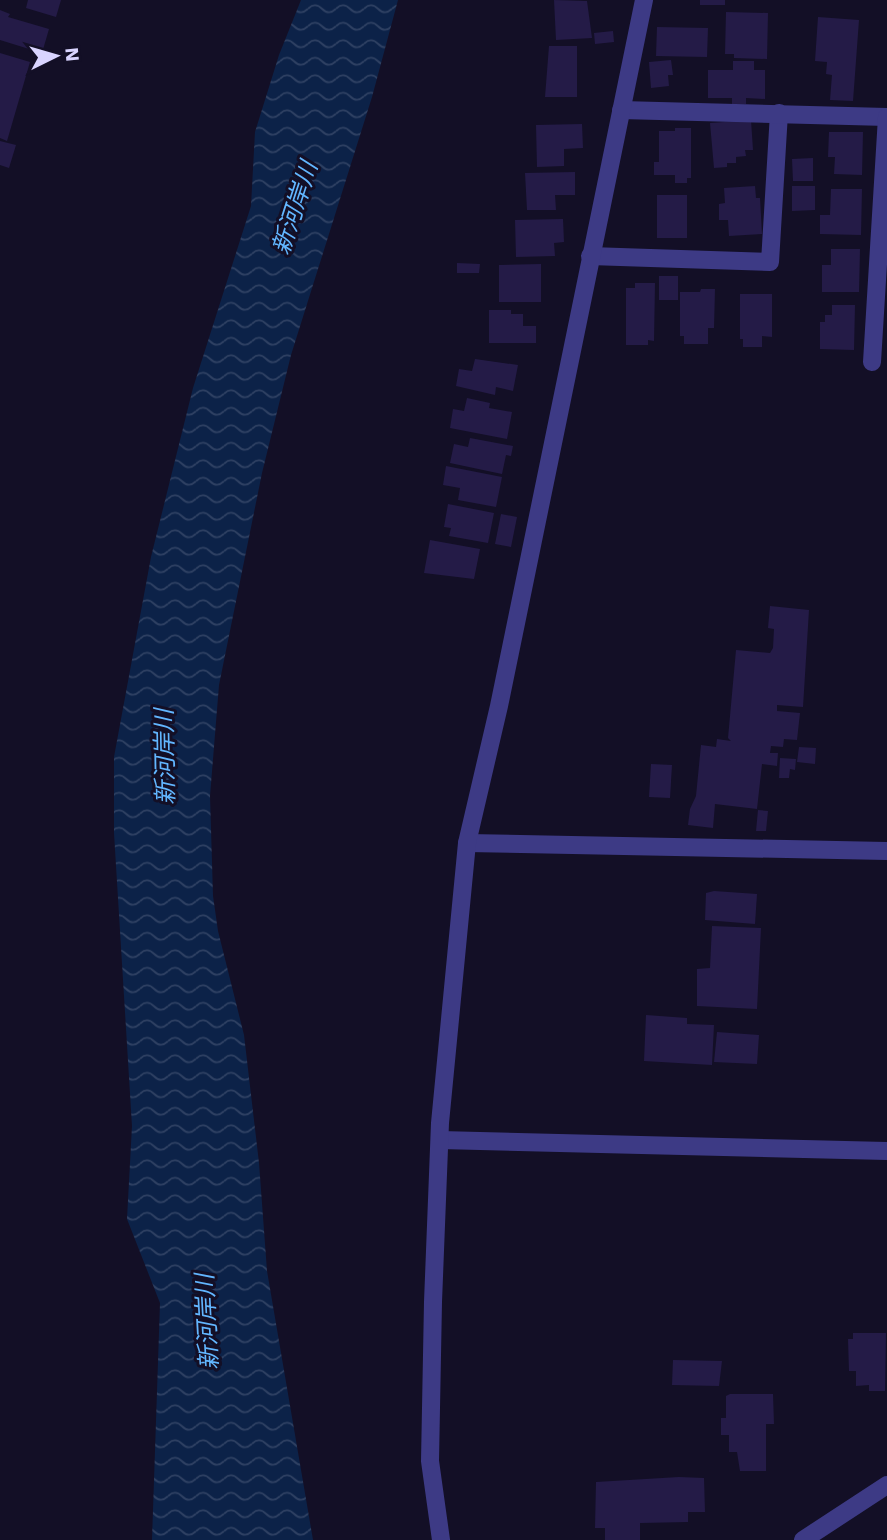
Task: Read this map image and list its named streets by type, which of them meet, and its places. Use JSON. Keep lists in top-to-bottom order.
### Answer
{
  "water": ["新河岸川"],
  "north": "right"
}
